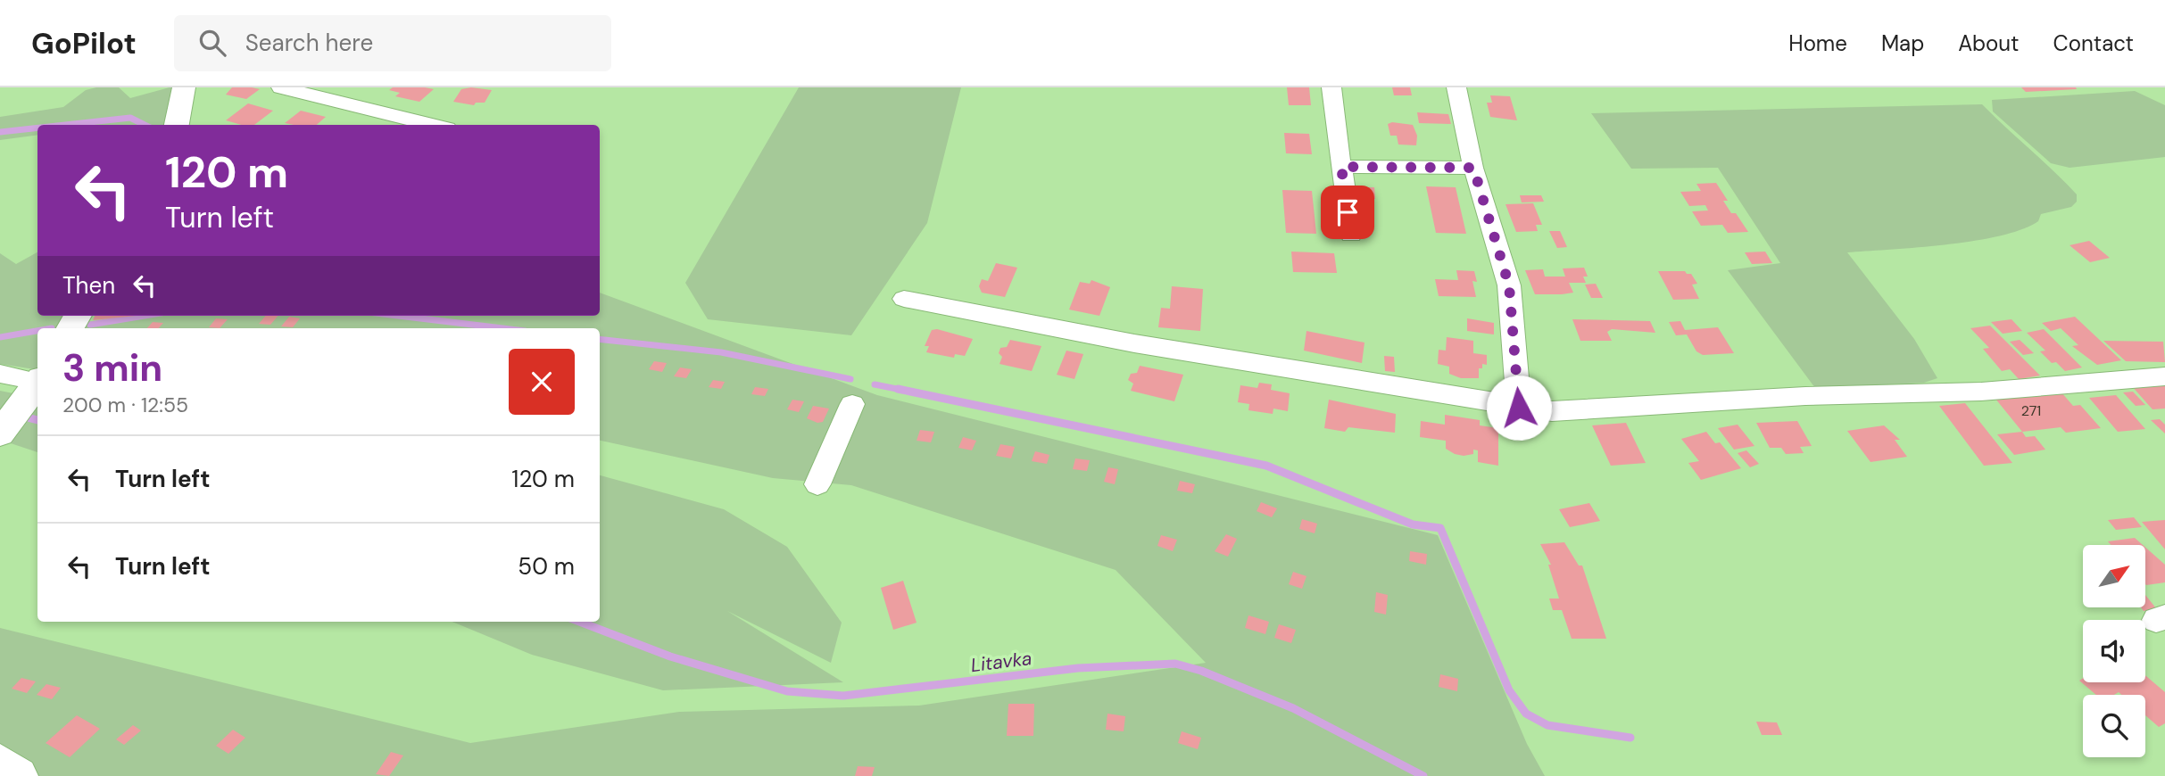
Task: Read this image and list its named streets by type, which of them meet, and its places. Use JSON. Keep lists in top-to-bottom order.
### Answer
{
  "water": ["Litavka"],
  "house_numbers": ["271"],
  "north": "top right",
  "page": {
    "header": "GoPilot",
    "search": "Search here",
    "nav": [
      "Home",
      "Map",
      "About",
      "Contact"
    ],
    "turn": ["120 m", "Turn left"],
    "then": "Then",
    "heading": ["3 min", "200 m · 12:55"],
    "list": [
      {
        "name": "Turn left",
        "value": "120 m"
      },
      {
        "name": "Turn left",
        "value": "50 m"
      }
    ]
  }
}
